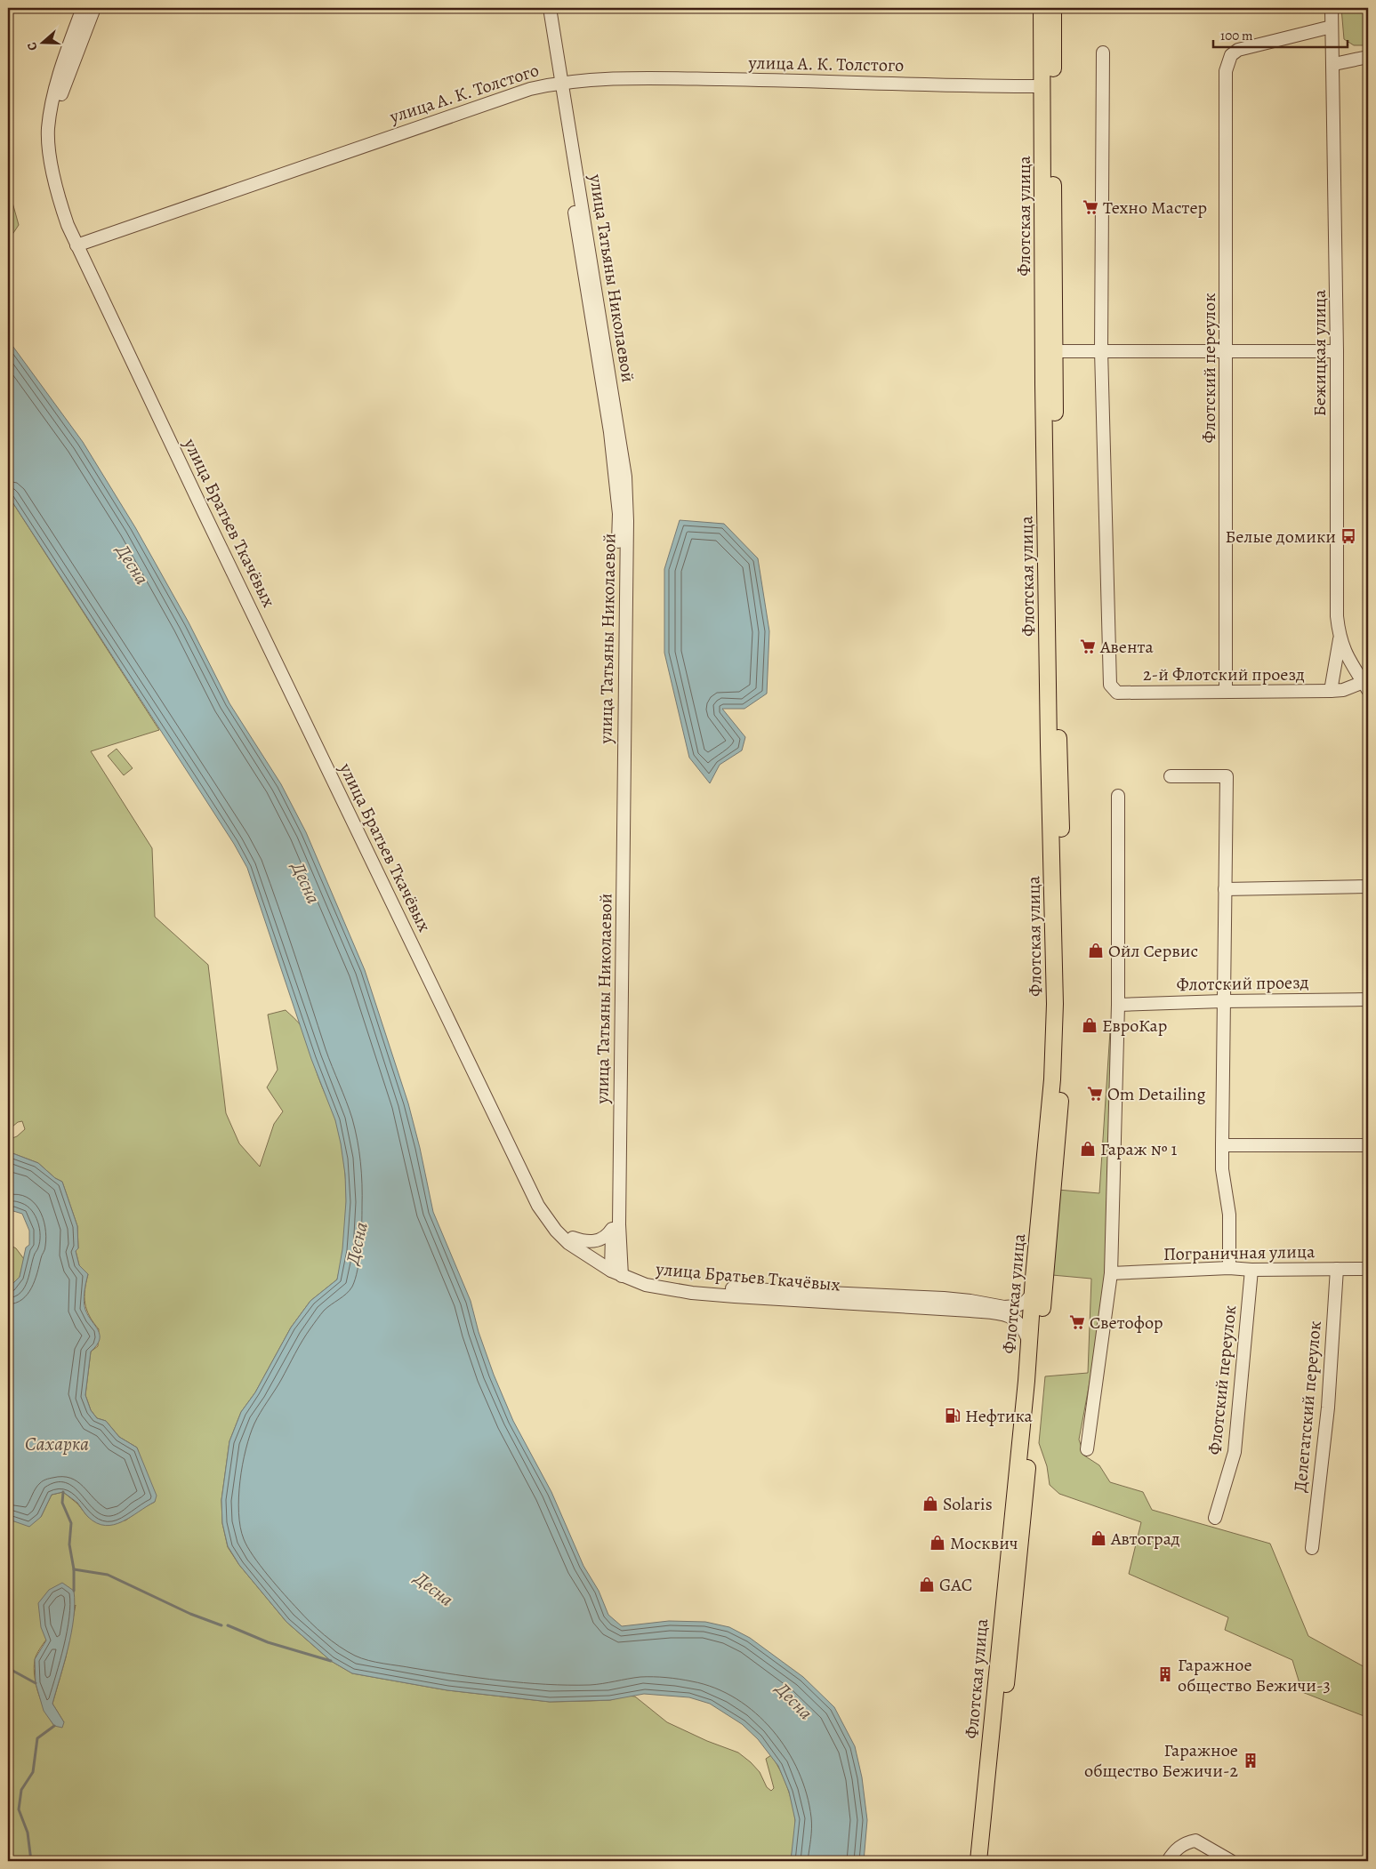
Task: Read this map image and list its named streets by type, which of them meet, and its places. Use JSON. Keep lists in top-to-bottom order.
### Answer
{
  "streets": {
    "main road": ["Флотская улица"],
    "street": [
      "улица А. К. Толстого",
      "улица Татьяны Николаевой",
      "Бежицкая улица",
      "Флотский переулок",
      "улица Братьев Ткачёвых",
      "2-й Флотский проезд",
      "Флотский проезд",
      "Пограничная улица",
      "Делегатский переулок"
    ]
  },
  "crossings": [
    ["улица А. К. Толстого", "Флотская улица"],
    ["улица А. К. Толстого", "улица Татьяны Николаевой"],
    ["улица А. К. Толстого", "улица Братьев Ткачёвых"],
    ["Флотская улица", "улица Братьев Ткачёвых"],
    ["улица Татьяны Николаевой", "улица Братьев Ткачёвых"],
    ["Бежицкая улица", "Флотский переулок"],
    ["Бежицкая улица", "2-й Флотский проезд"],
    ["Флотский переулок", "2-й Флотский проезд"],
    ["Флотский переулок", "Пограничная улица"],
    ["Пограничная улица", "Делегатский переулок"]
  ],
  "water": ["Десна", "Сахарка"],
  "places": {
    "supermarket": [
      "Техно Мастер",
      "Авента",
      "Om Detailing",
      "Светофор"
    ],
    "bus stop": ["Белые домики"],
    "shop": [
      "Ойл Сервис",
      "ЕвроКар",
      "Гараж № 1",
      "Solaris",
      "Автоград",
      "Москвич",
      "GAC"
    ],
    "fuel station": ["Нефтика"],
    "building": ["Гаражное общество Бежичи-3", "Гаражное общество Бежичи-2"]
  },
  "scale_bar": "100 m",
  "north": "left"
}
